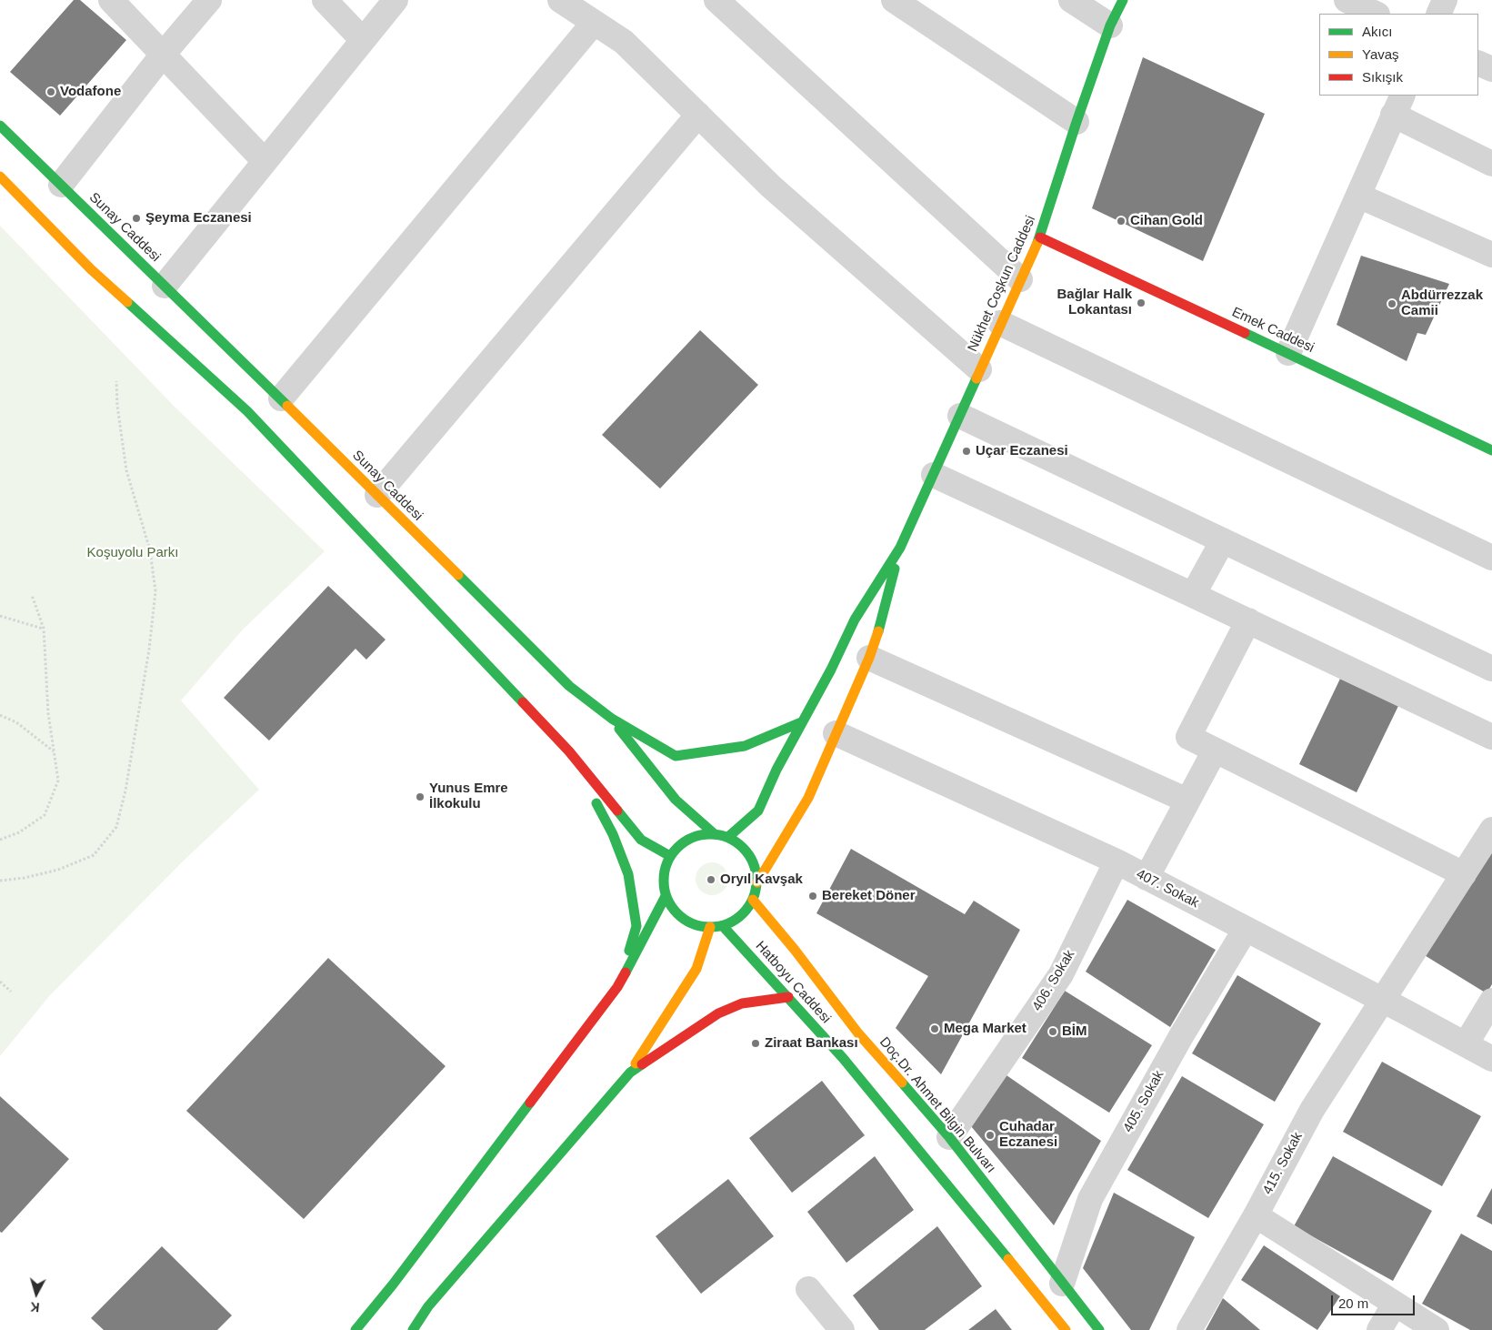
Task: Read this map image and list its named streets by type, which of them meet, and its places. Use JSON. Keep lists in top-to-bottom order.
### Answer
{
  "streets": {
    "main road": [
      "Sunay Caddesi",
      "Nükhet Coşkun Caddesi",
      "Emek Caddesi",
      "Hatboyu Caddesi",
      "Doç.Dr. Ahmet Bilgin Bulvarı"
    ],
    "street": [
      "407. Sokak",
      "406. Sokak",
      "405. Sokak",
      "415. Sokak"
    ]
  },
  "crossings": [
    ["Nükhet Coşkun Caddesi", "Emek Caddesi"],
    ["407. Sokak", "406. Sokak"],
    ["407. Sokak", "405. Sokak"],
    ["407. Sokak", "415. Sokak"],
    ["406. Sokak", "Doç.Dr. Ahmet Bilgin Bulvarı"],
    ["Hatboyu Caddesi", "Doç.Dr. Ahmet Bilgin Bulvarı"],
    ["405. Sokak", "Doç.Dr. Ahmet Bilgin Bulvarı"]
  ],
  "parks": ["Koşuyolu Parkı"],
  "places": [
    "Vodafone",
    "Şeyma Eczanesi",
    "Cihan Gold",
    "Bağlar Halk Lokantası",
    "Abdürrezzak Camii",
    "Uçar Eczanesi",
    "Yunus Emre İlkokulu",
    "Oryıl Kavşak",
    "Bereket Döner",
    "Mega Market",
    "BİM",
    "Ziraat Bankası",
    "Cuhadar Eczanesi"
  ],
  "legend": ["Akıcı", "Yavaş", "Sıkışık"],
  "scale_bar": "20 m",
  "north": "bottom"
}
